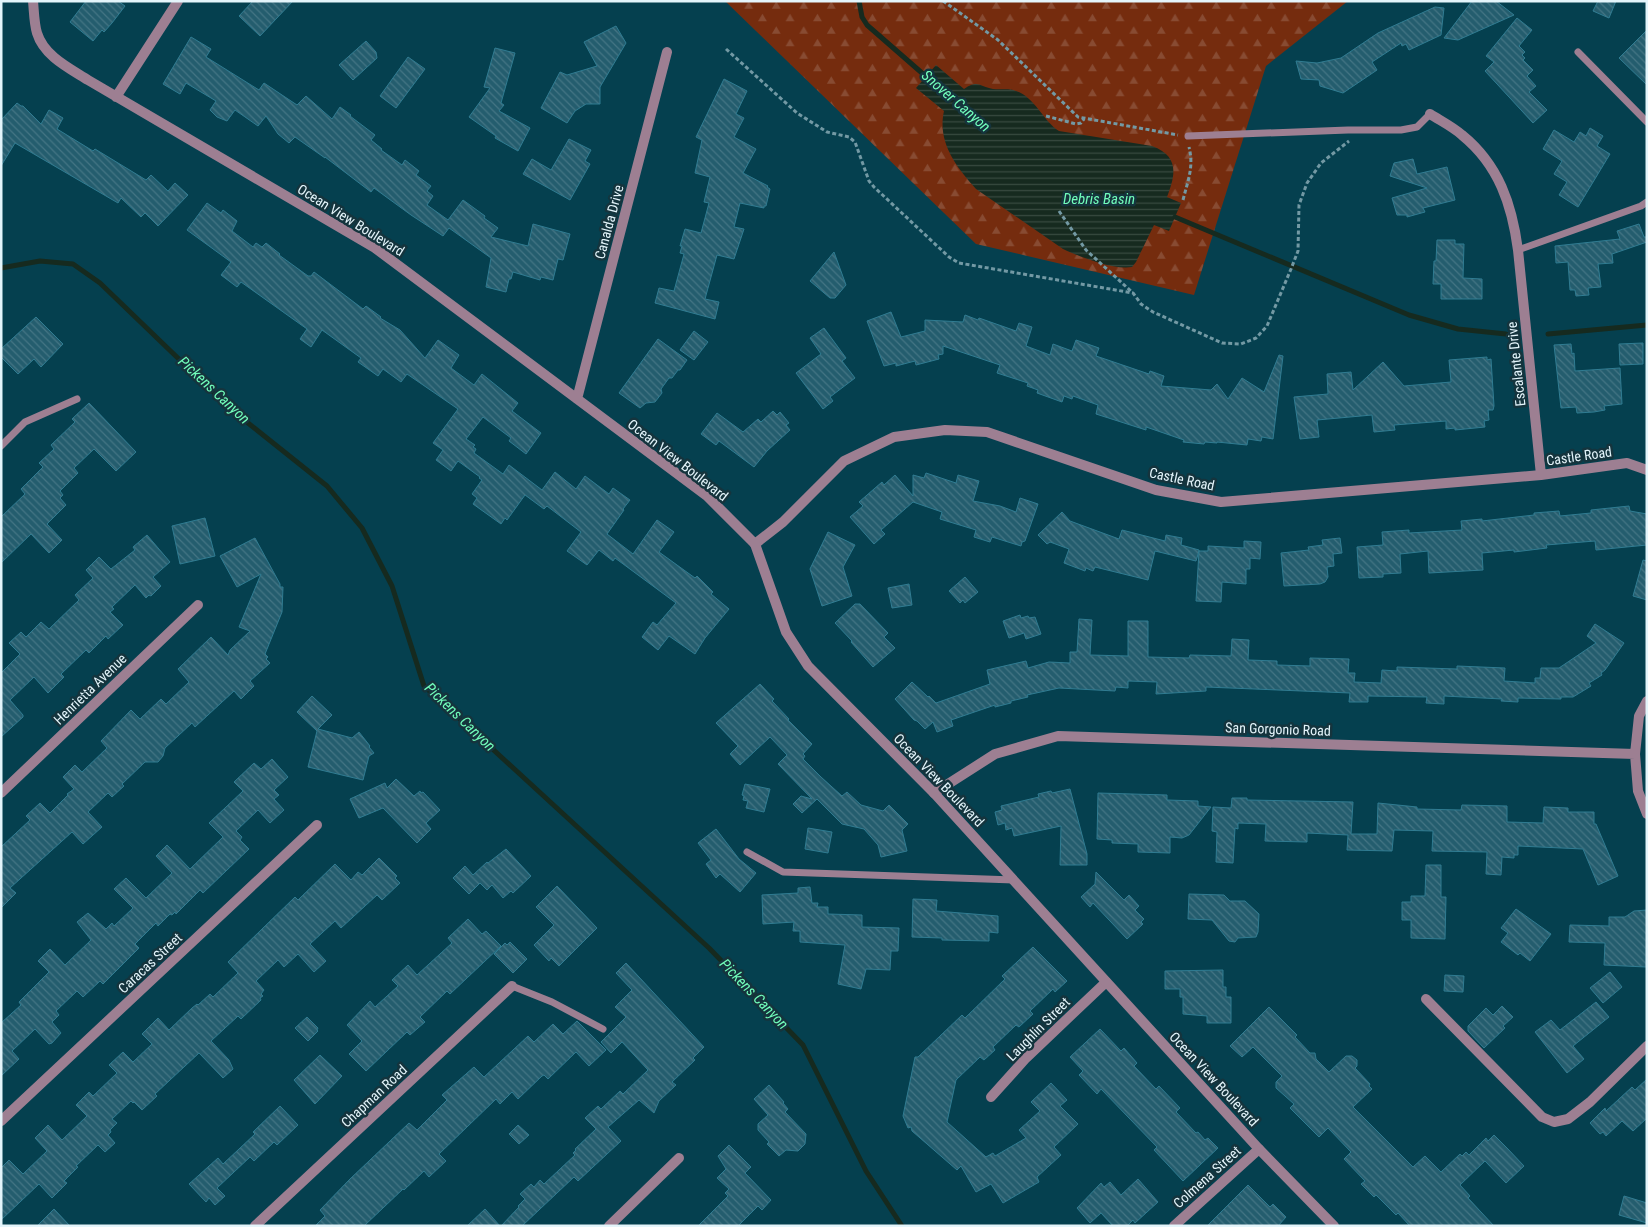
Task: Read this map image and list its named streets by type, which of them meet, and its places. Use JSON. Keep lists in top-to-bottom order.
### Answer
{
  "streets": {
    "street": [
      "Ocean View Boulevard",
      "Canalda Drive",
      "Escalante Drive",
      "Castle Road",
      "Henrietta Avenue",
      "San Gorgonio Road",
      "Caracas Street",
      "Laughlin Street",
      "Chapman Road",
      "Colmena Street"
    ]
  },
  "crossings": [
    ["Ocean View Boulevard", "Canalda Drive"],
    ["Ocean View Boulevard", "Castle Road"],
    ["Ocean View Boulevard", "San Gorgonio Road"],
    ["Ocean View Boulevard", "Laughlin Street"],
    ["Ocean View Boulevard", "Colmena Street"],
    ["Escalante Drive", "Castle Road"]
  ],
  "water": ["Snover Canyon", "Debris Basin", "Pickens Canyon"]
}
